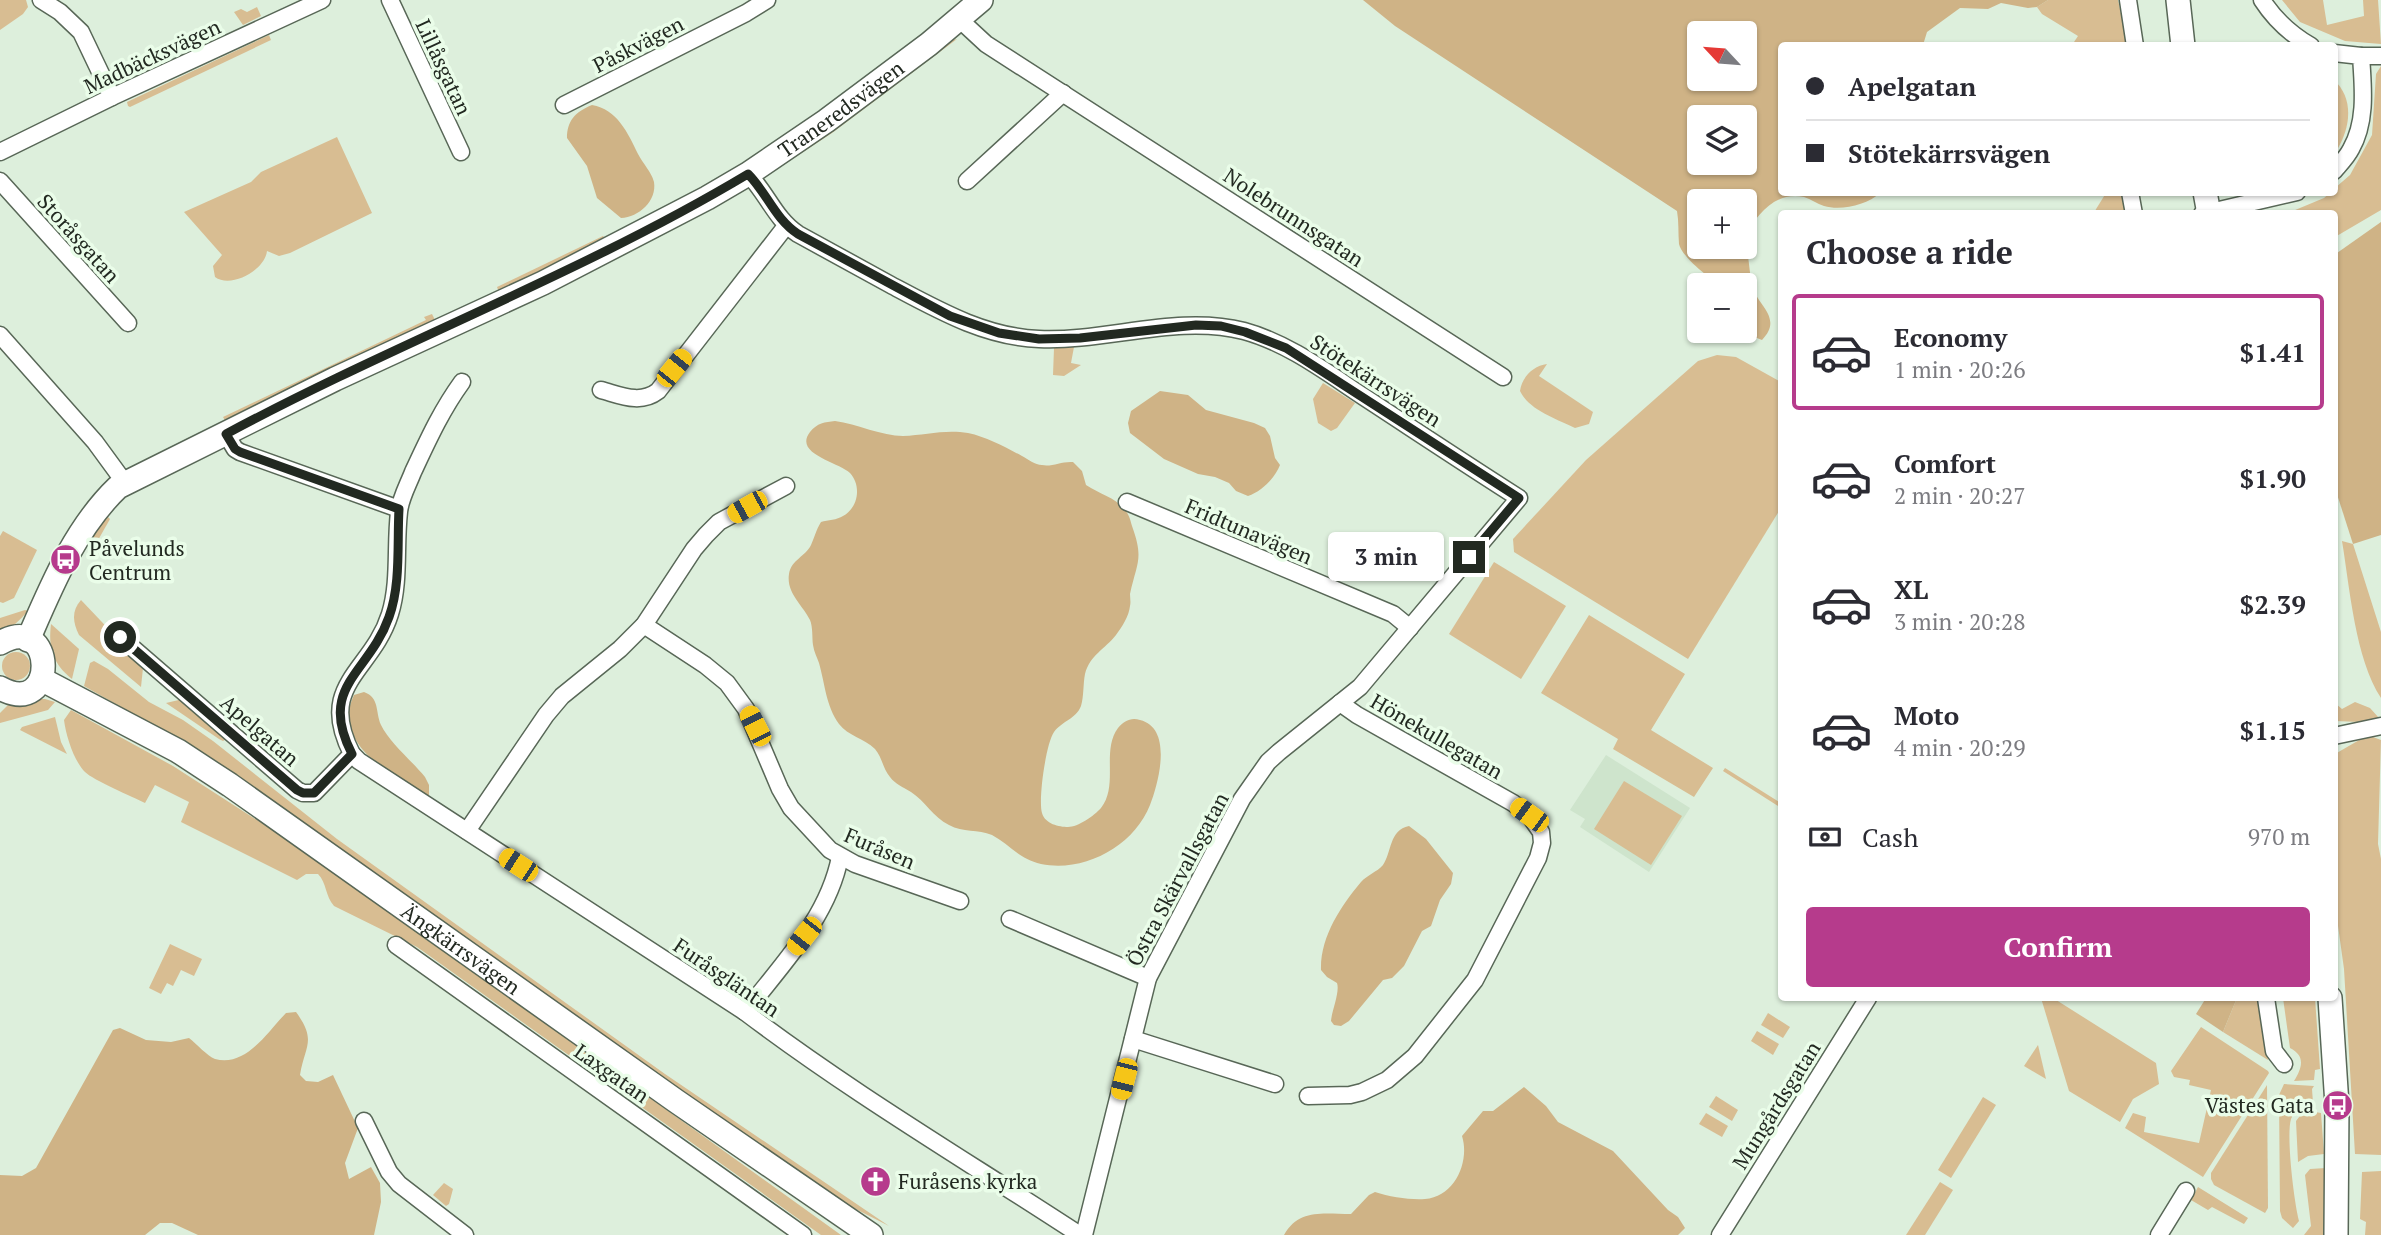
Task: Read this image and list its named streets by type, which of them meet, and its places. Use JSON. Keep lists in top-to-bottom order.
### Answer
{
  "streets": {
    "street": [
      "Påskvägen",
      "Madbäcksvägen",
      "Lillåsgatan",
      "Traneredsvägen",
      "Nolebrunnsgatan",
      "Storåsgatan",
      "Stötekärrsvägen",
      "Fridtunavägen",
      "Apelgatan",
      "Hönekullegatan",
      "Furåsen",
      "Östra Skärvallsgatan",
      "Ängkärrsvägen",
      "Furåsgläntan",
      "Laxgatan",
      "Mungårdsgatan"
    ]
  },
  "crossings": [
    ["Traneredsvägen", "Nolebrunnsgatan"],
    ["Traneredsvägen", "Stötekärrsvägen"],
    ["Stötekärrsvägen", "Fridtunavägen"],
    ["Apelgatan", "Furåsgläntan"],
    ["Hönekullegatan", "Östra Skärvallsgatan"],
    ["Östra Skärvallsgatan", "Furåsgläntan"]
  ],
  "places": {
    "bus stop": ["Påvelunds Centrum", "Västes Gata"],
    "church": ["Furåsens kyrka"]
  },
  "north": "top left",
  "page": {
    "map_buttons": ["+", "−"],
    "banner": ["Apelgatan", "Stötekärrsvägen"],
    "heading": "Choose a ride",
    "list": [
      {
        "name": "Economy",
        "note": "1 min · 20:26",
        "value": "$1.41"
      },
      {
        "name": "Comfort",
        "note": "2 min · 20:27",
        "value": "$1.90"
      },
      {
        "name": "XL",
        "note": "3 min · 20:28",
        "value": "$2.39"
      },
      {
        "name": "Moto",
        "note": "4 min · 20:29",
        "value": "$1.15"
      }
    ],
    "bubble": "3 min",
    "pay": ["Cash", "970 m"],
    "buttons": "Confirm"
  }
}
